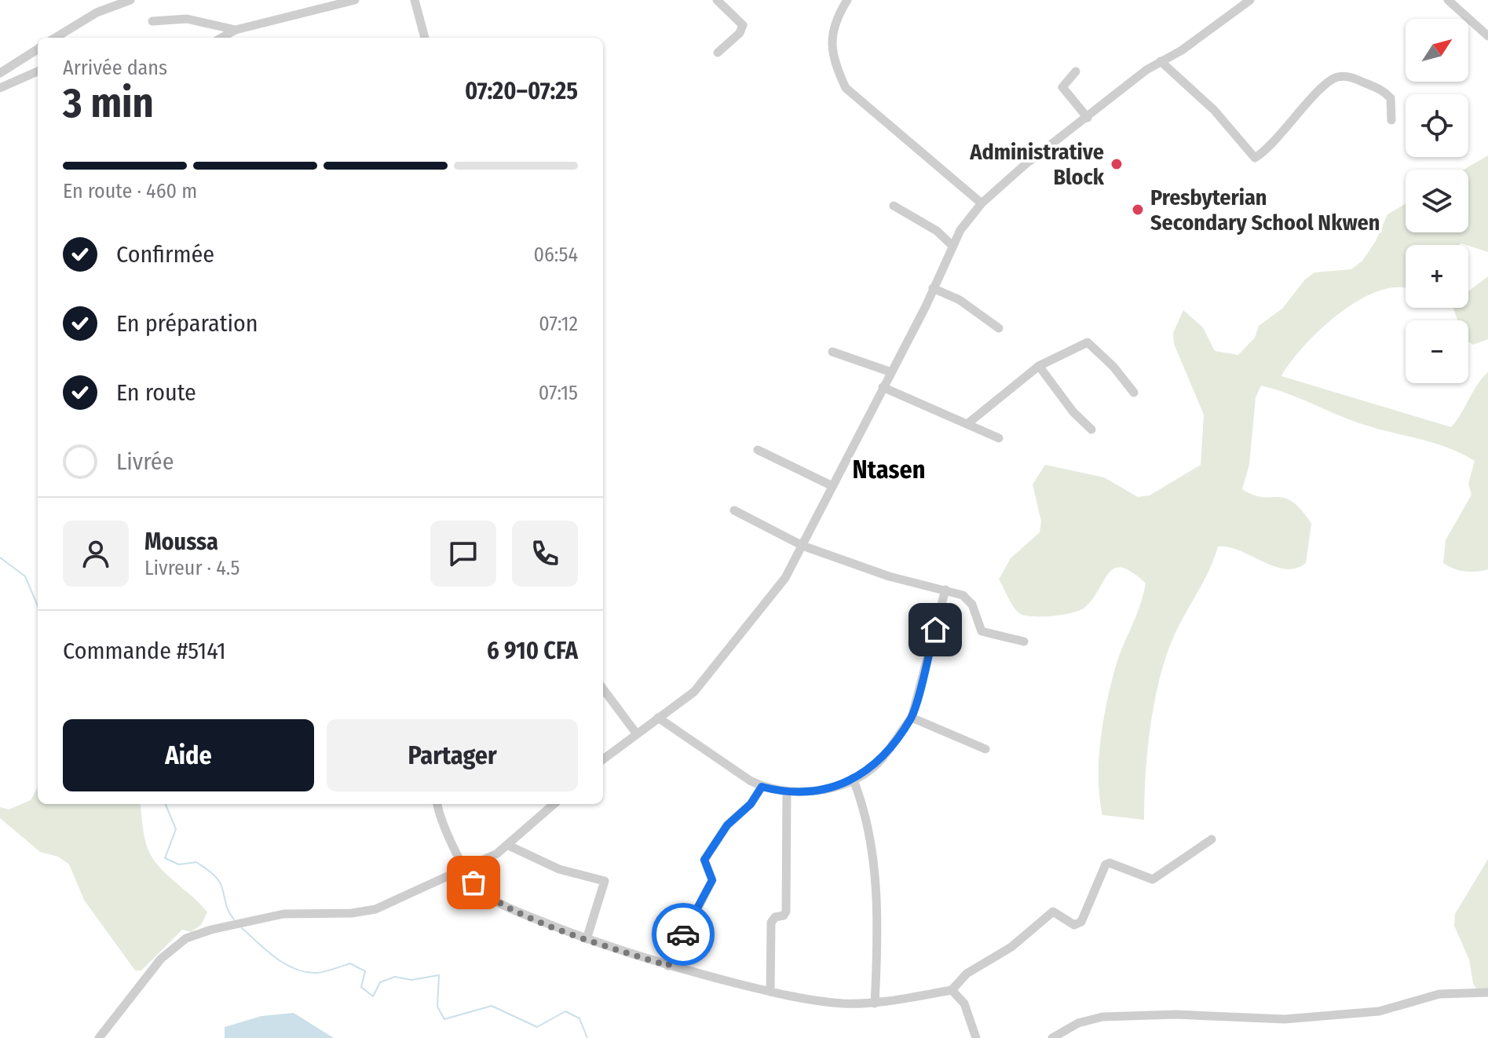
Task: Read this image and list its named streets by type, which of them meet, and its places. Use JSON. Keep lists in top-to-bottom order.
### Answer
{
  "districts": ["Ntasen"],
  "places": ["Administrative Block", "Presbyterian Secondary School Nkwen"],
  "north": "top right",
  "page": {
    "map_buttons": ["+", "−"],
    "heading": ["3 min", "Arrivée dans", "07:20–07:25"],
    "panel": [
      "Moussa",
      "Livreur · 4.5",
      "Commande #5141",
      "6 910 CFA"
    ],
    "bar": "En route · 460 m",
    "list": [
      ["Confirmée", "06:54"],
      ["En préparation", "07:12"],
      ["En route", "07:15"],
      "Livrée"
    ],
    "buttons": ["Aide", "Partager"]
  }
}
